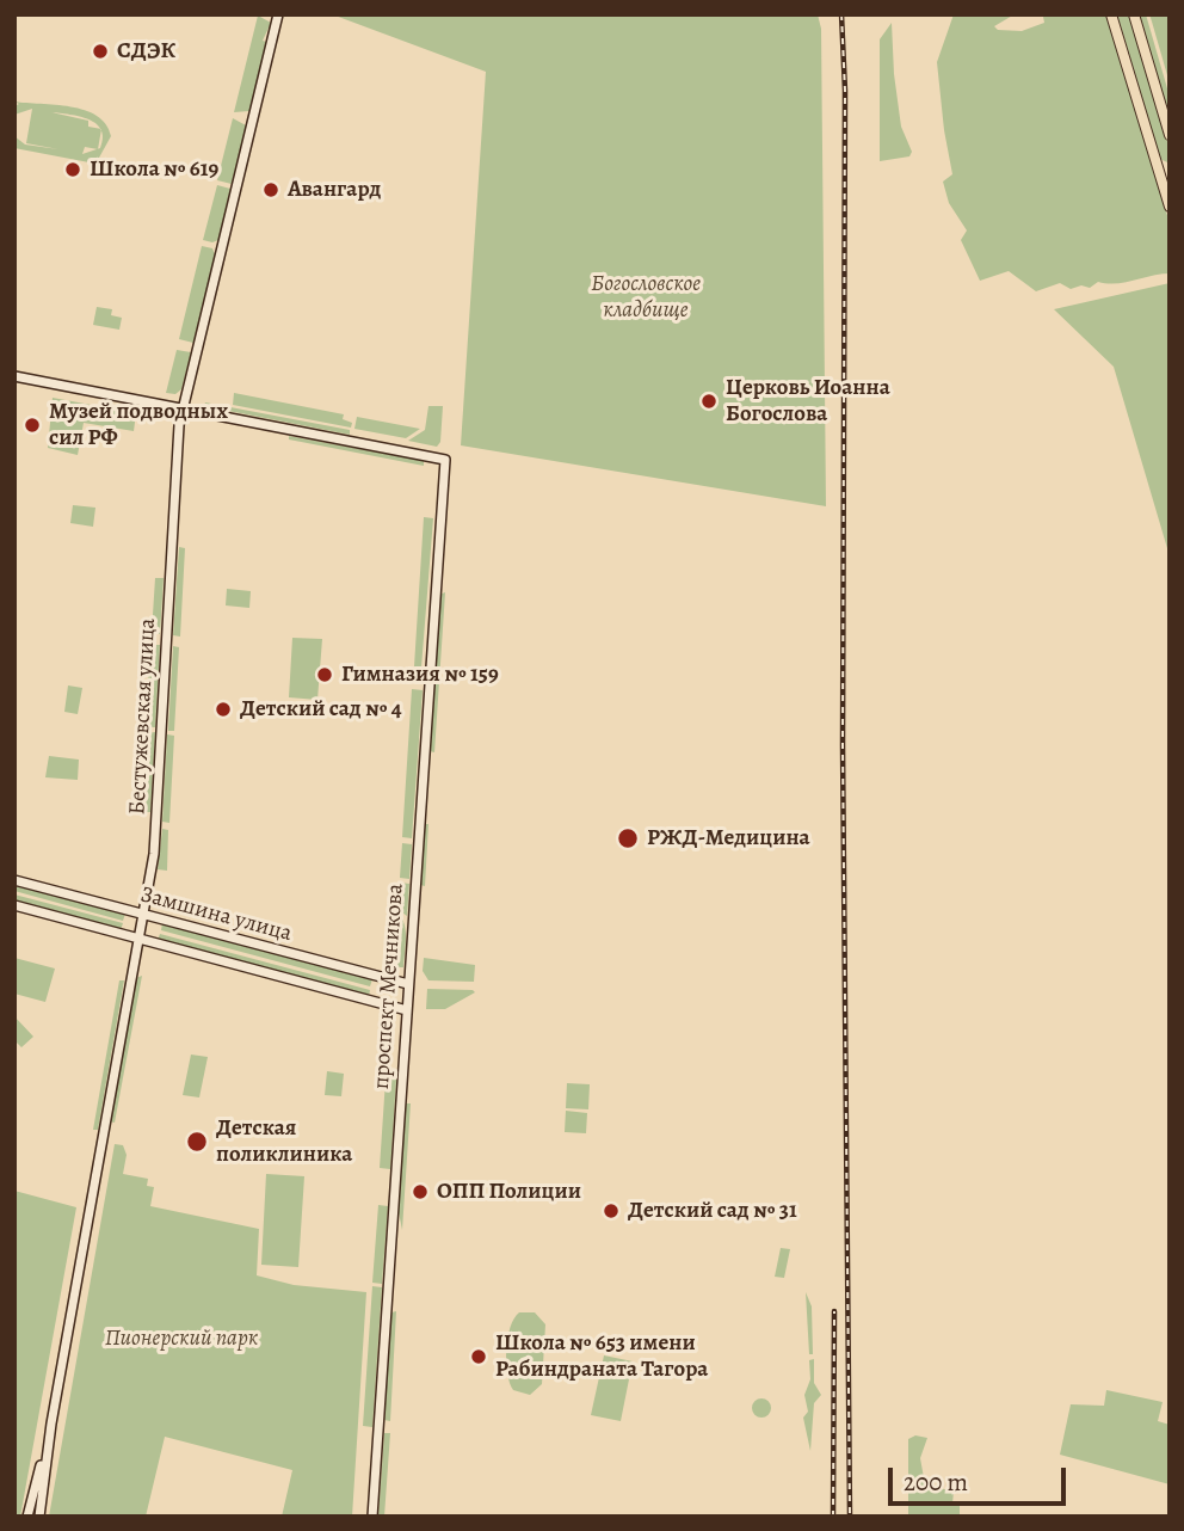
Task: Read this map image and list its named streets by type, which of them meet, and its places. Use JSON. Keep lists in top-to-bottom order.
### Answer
{
  "streets": {
    "street": ["Бестужевская улица", "Замшина улица", "проспект Мечникова"]
  },
  "crossings": [
    ["Бестужевская улица", "Замшина улица"],
    ["Бестужевская улица", "проспект Мечникова"],
    ["Замшина улица", "проспект Мечникова"]
  ],
  "parks": ["Богословское кладбище", "Пионерский парк"],
  "places": [
    "СДЭК",
    "Школа № 619",
    "Авангард",
    "Церковь Иоанна Богослова",
    "Музей подводных сил РФ",
    "Гимназия № 159",
    "Детский сад № 4",
    "РЖД-Медицина",
    "Детская поликлиника",
    "ОПП Полиции",
    "Детский сад № 31",
    "Школа № 653 имени Рабиндраната Тагора"
  ],
  "scale_bar": "200 m"
}
